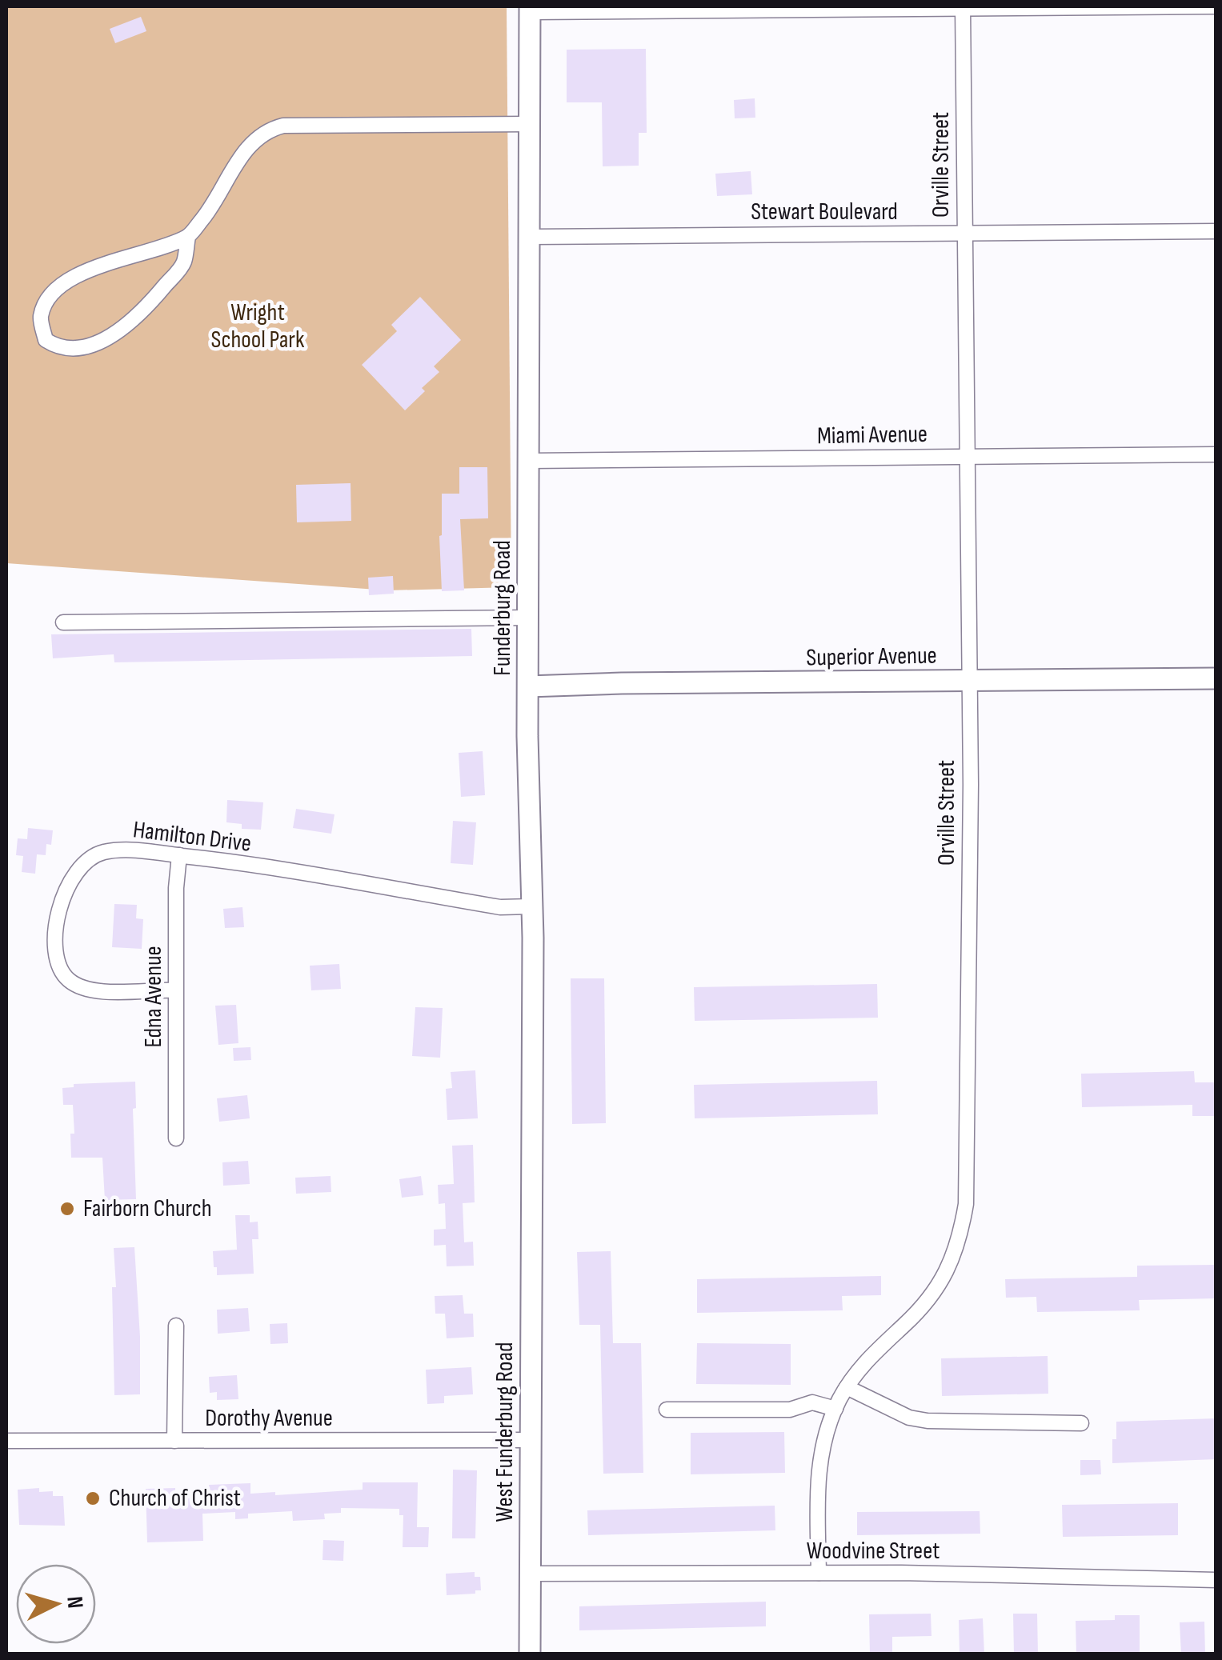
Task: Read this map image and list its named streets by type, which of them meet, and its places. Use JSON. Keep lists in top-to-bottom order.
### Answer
{
  "streets": {
    "street": [
      "Orville Street",
      "Stewart Boulevard",
      "Miami Avenue",
      "Funderburg Road",
      "Superior Avenue",
      "Hamilton Drive",
      "Edna Avenue",
      "Dorothy Avenue",
      "West Funderburg Road",
      "Woodvine Street"
    ]
  },
  "crossings": [
    ["Orville Street", "Stewart Boulevard"],
    ["Orville Street", "Miami Avenue"],
    ["Orville Street", "Superior Avenue"],
    ["Orville Street", "Woodvine Street"],
    ["Stewart Boulevard", "Funderburg Road"],
    ["Miami Avenue", "Funderburg Road"],
    ["Funderburg Road", "Superior Avenue"],
    ["Funderburg Road", "Hamilton Drive"],
    ["Funderburg Road", "West Funderburg Road"],
    ["Hamilton Drive", "Edna Avenue"],
    ["Dorothy Avenue", "West Funderburg Road"],
    ["West Funderburg Road", "Woodvine Street"]
  ],
  "parks": ["Wright School Park"],
  "places": ["Fairborn Church", "Church of Christ"],
  "north": "right"
}
